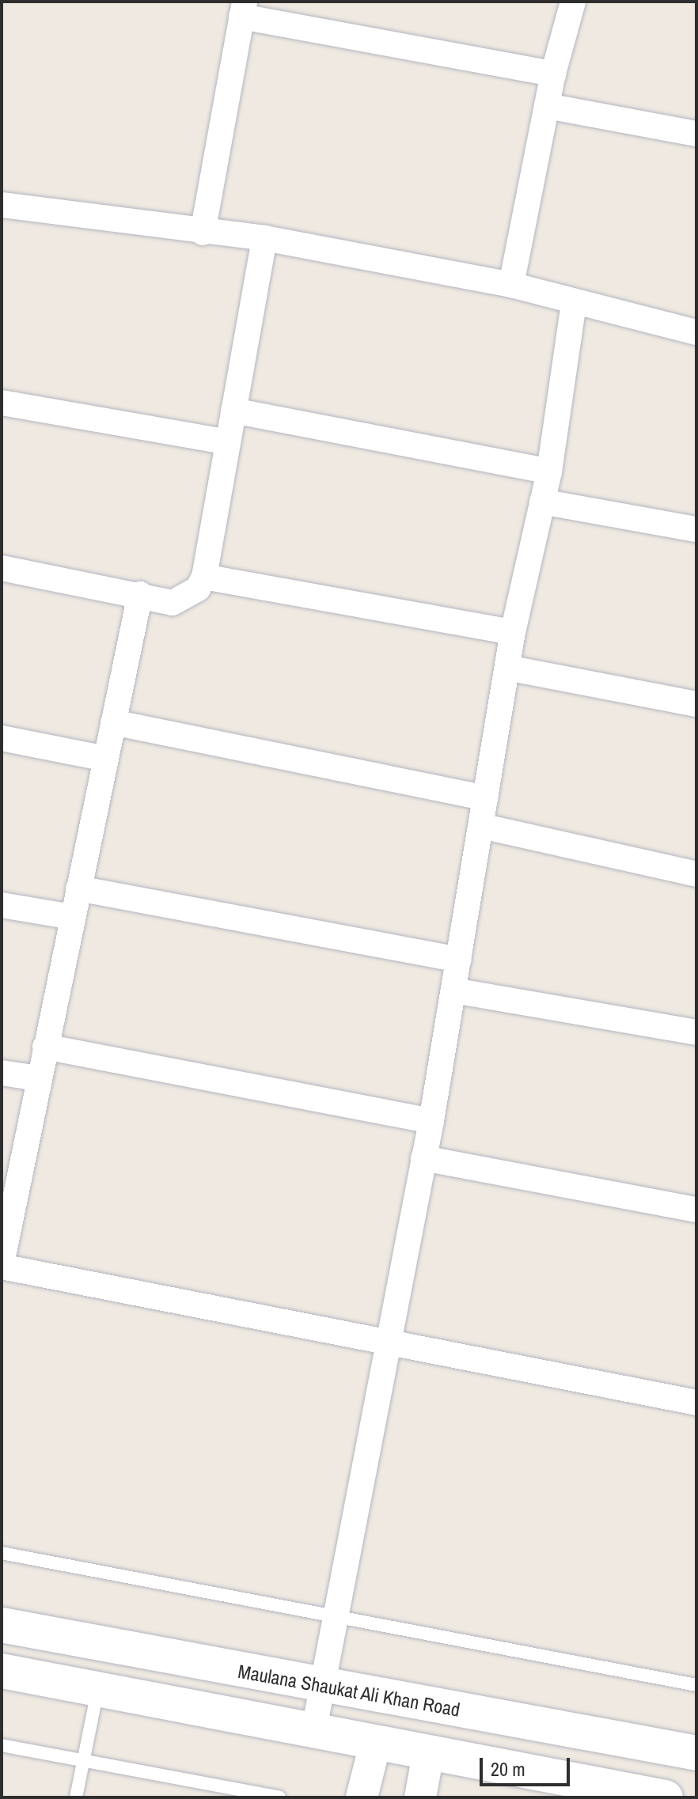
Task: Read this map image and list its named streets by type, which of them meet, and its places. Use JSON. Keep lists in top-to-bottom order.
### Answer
{
  "streets": {
    "main road": ["Maulana Shaukat Ali Khan Road"]
  },
  "scale_bar": "20 m"
}
